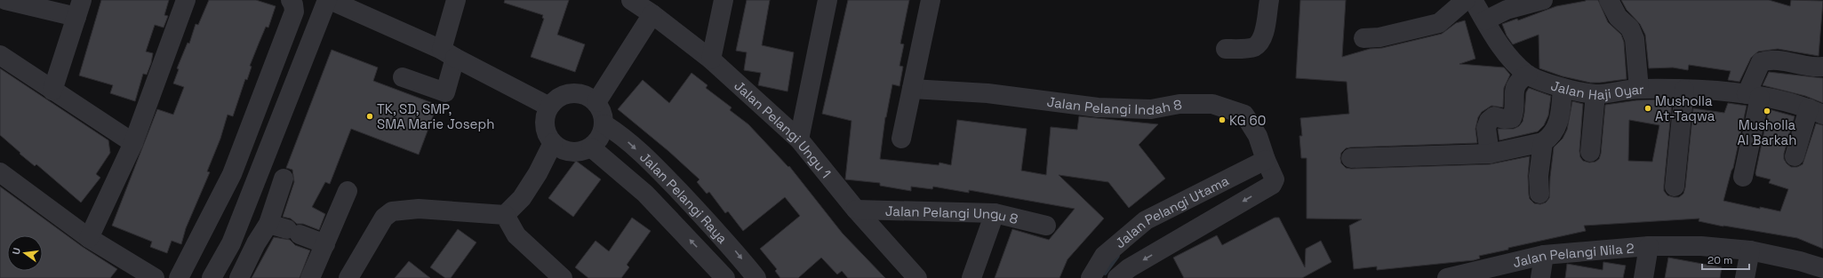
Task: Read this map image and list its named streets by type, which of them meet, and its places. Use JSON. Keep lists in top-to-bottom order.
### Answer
{
  "streets": {
    "street": [
      "Jalan Haji Oyar",
      "Jalan Pelangi Indah 8",
      "Jalan Pelangi Ungu 1",
      "Jalan Pelangi Raya",
      "Jalan Pelangi Utama",
      "Jalan Pelangi Ungu 8",
      "Jalan Pelangi Nila 2"
    ]
  },
  "crossings": [
    ["Jalan Pelangi Indah 8", "Jalan Pelangi Utama"],
    ["Jalan Pelangi Ungu 1", "Jalan Pelangi Ungu 8"]
  ],
  "places": [
    "Musholla At-Taqwa",
    "Musholla Al Barkah",
    "TK, SD, SMP, SMA Marie Joseph",
    "KG 60"
  ],
  "scale_bar": "20 m",
  "north": "left"
}
